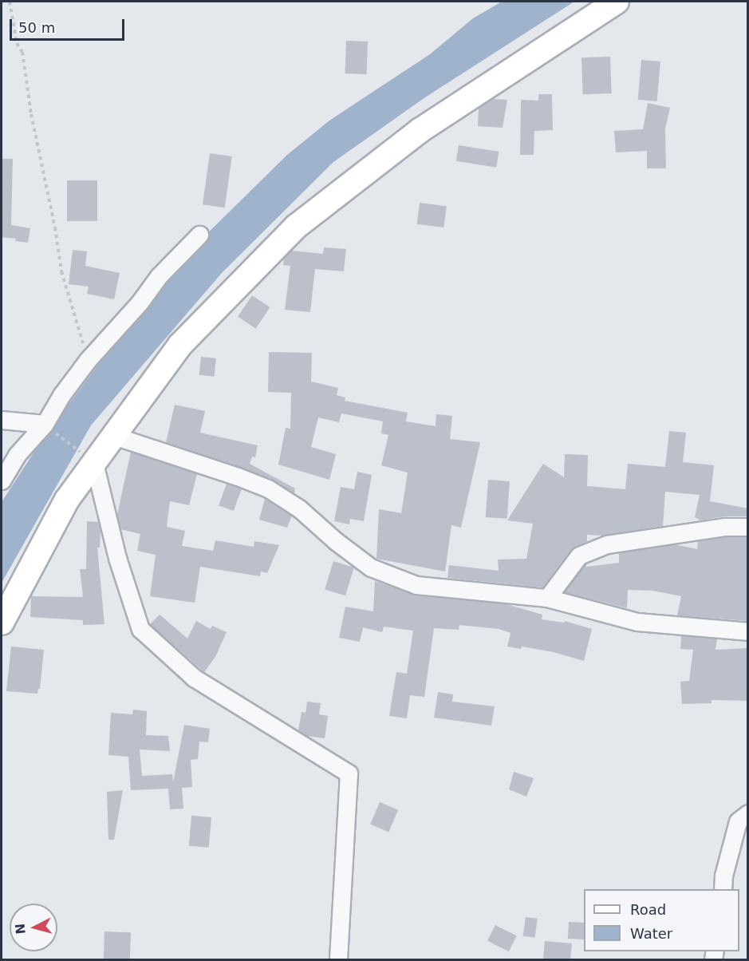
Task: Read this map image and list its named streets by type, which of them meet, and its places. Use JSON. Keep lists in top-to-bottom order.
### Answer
{
  "legend": ["Road", "Water"],
  "scale_bar": "50 m",
  "north": "left"
}
